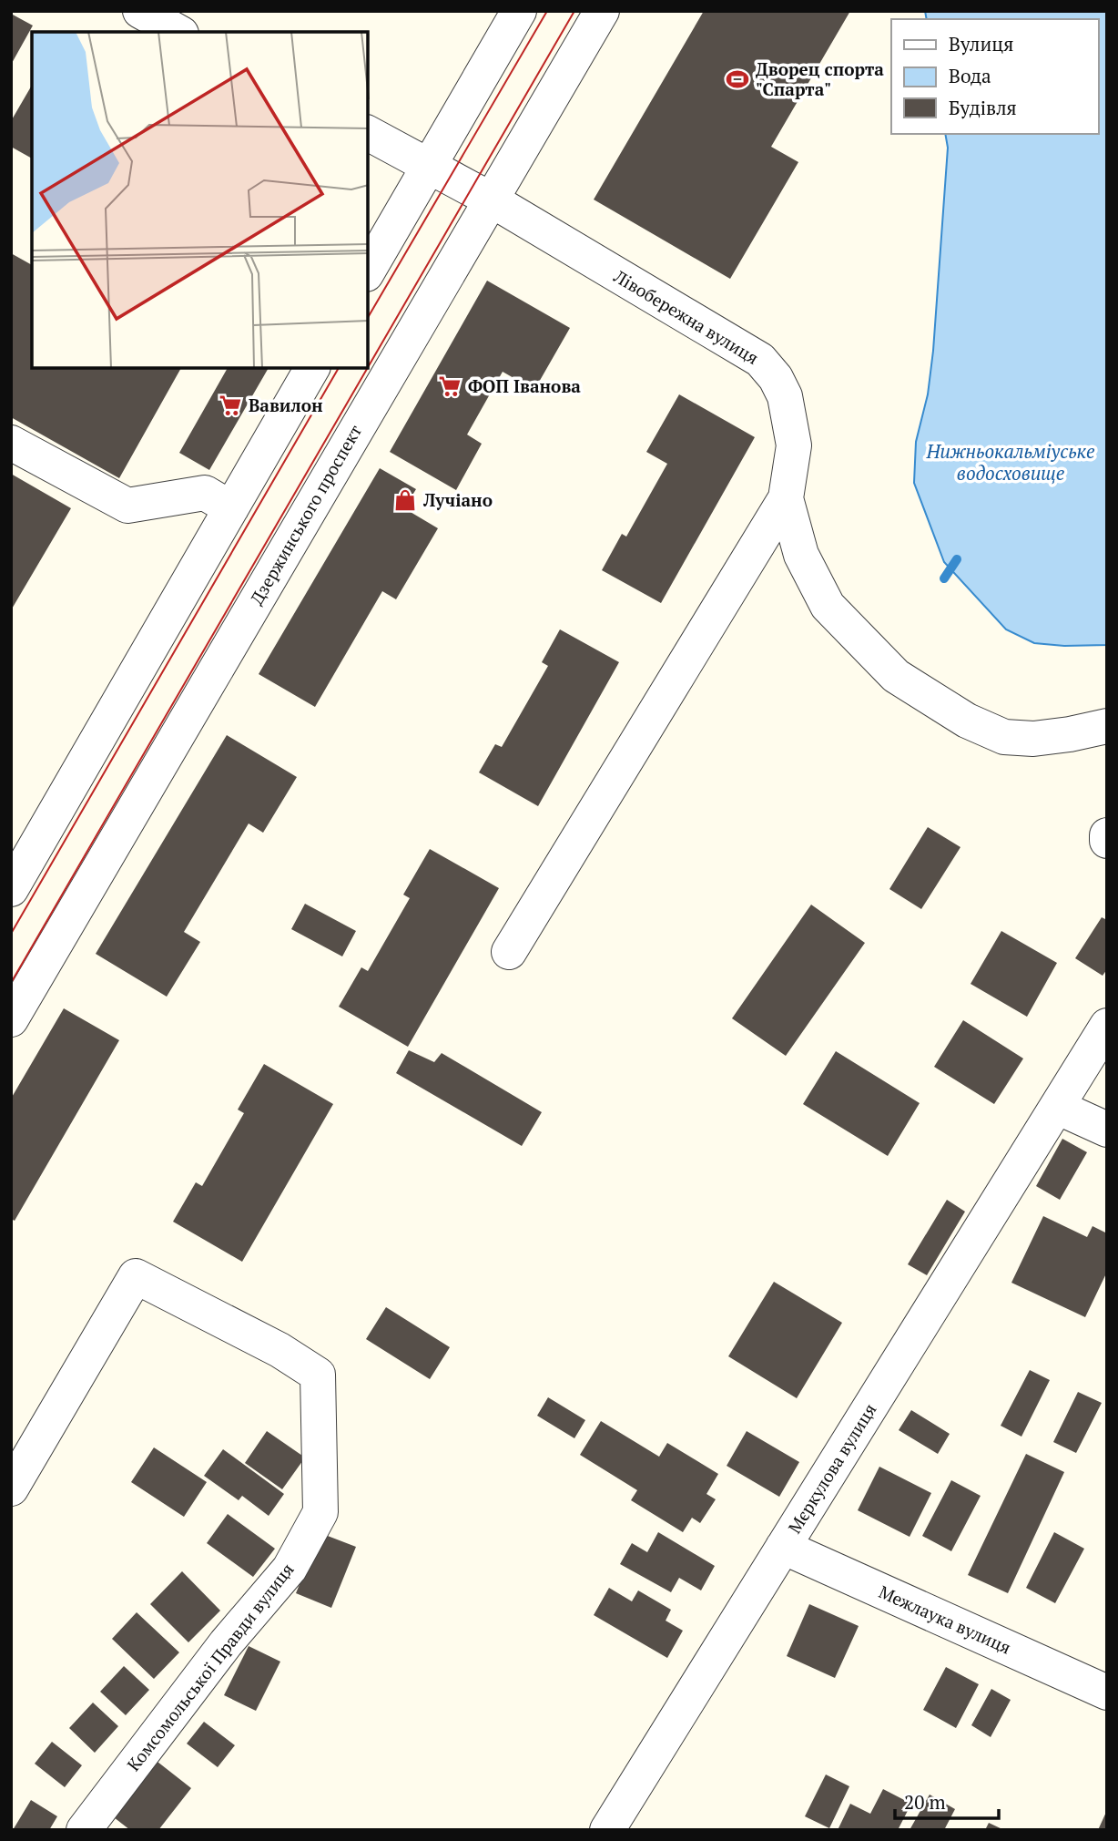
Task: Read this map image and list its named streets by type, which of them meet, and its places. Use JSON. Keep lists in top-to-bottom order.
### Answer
{
  "streets": {
    "street": [
      "Лівобережна вулиця",
      "Дзержинського проспект",
      "Мєркулова вулиця",
      "Межлаука вулиця",
      "Комсомольської Правди вулиця"
    ]
  },
  "crossings": [
    ["Лівобережна вулиця", "Дзержинського проспект"],
    ["Мєркулова вулиця", "Межлаука вулиця"]
  ],
  "water": ["Нижньокальміуське водосховище"],
  "places": {
    "sports": ["Дворец спорта \"Спарта\""],
    "supermarket": ["ФОП Іванова", "Вавилон"],
    "shop": ["Лучіано"]
  },
  "legend": ["Вулиця", "Вода", "Будівля"],
  "scale_bar": "20 m"
}
